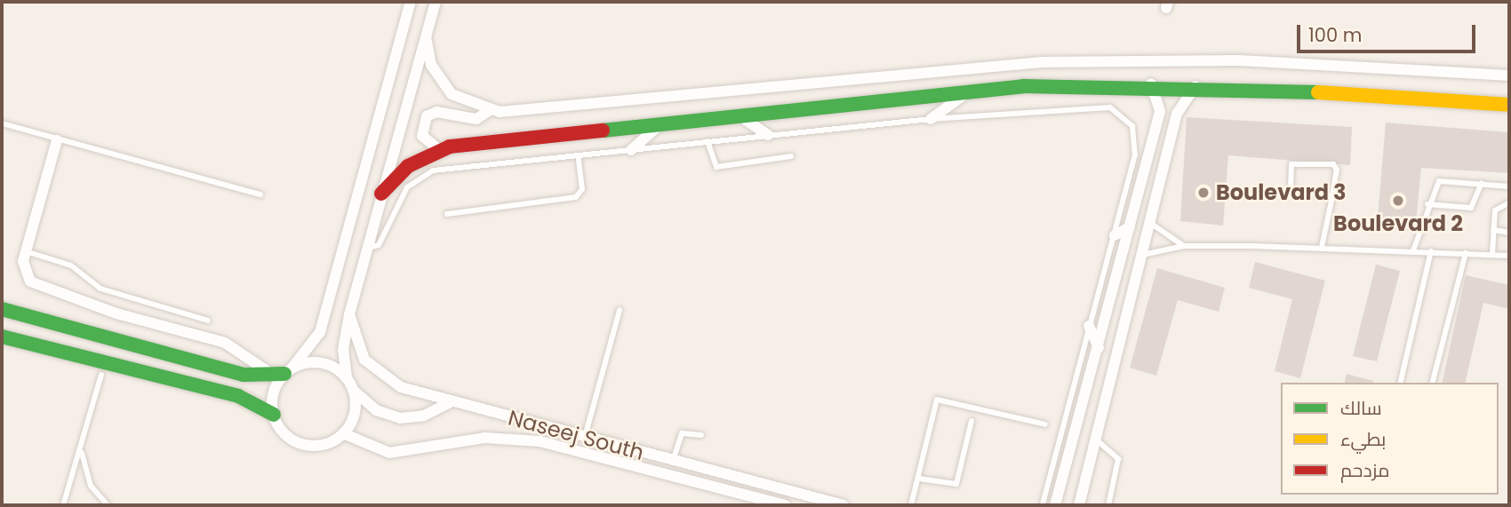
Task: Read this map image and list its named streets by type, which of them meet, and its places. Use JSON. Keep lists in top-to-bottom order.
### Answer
{
  "streets": {
    "street": ["Naseej South"]
  },
  "places": ["Boulevard 3", "Boulevard 2"],
  "legend": ["سالك", "بطيء", "مزدحم"],
  "scale_bar": "100 m"
}
